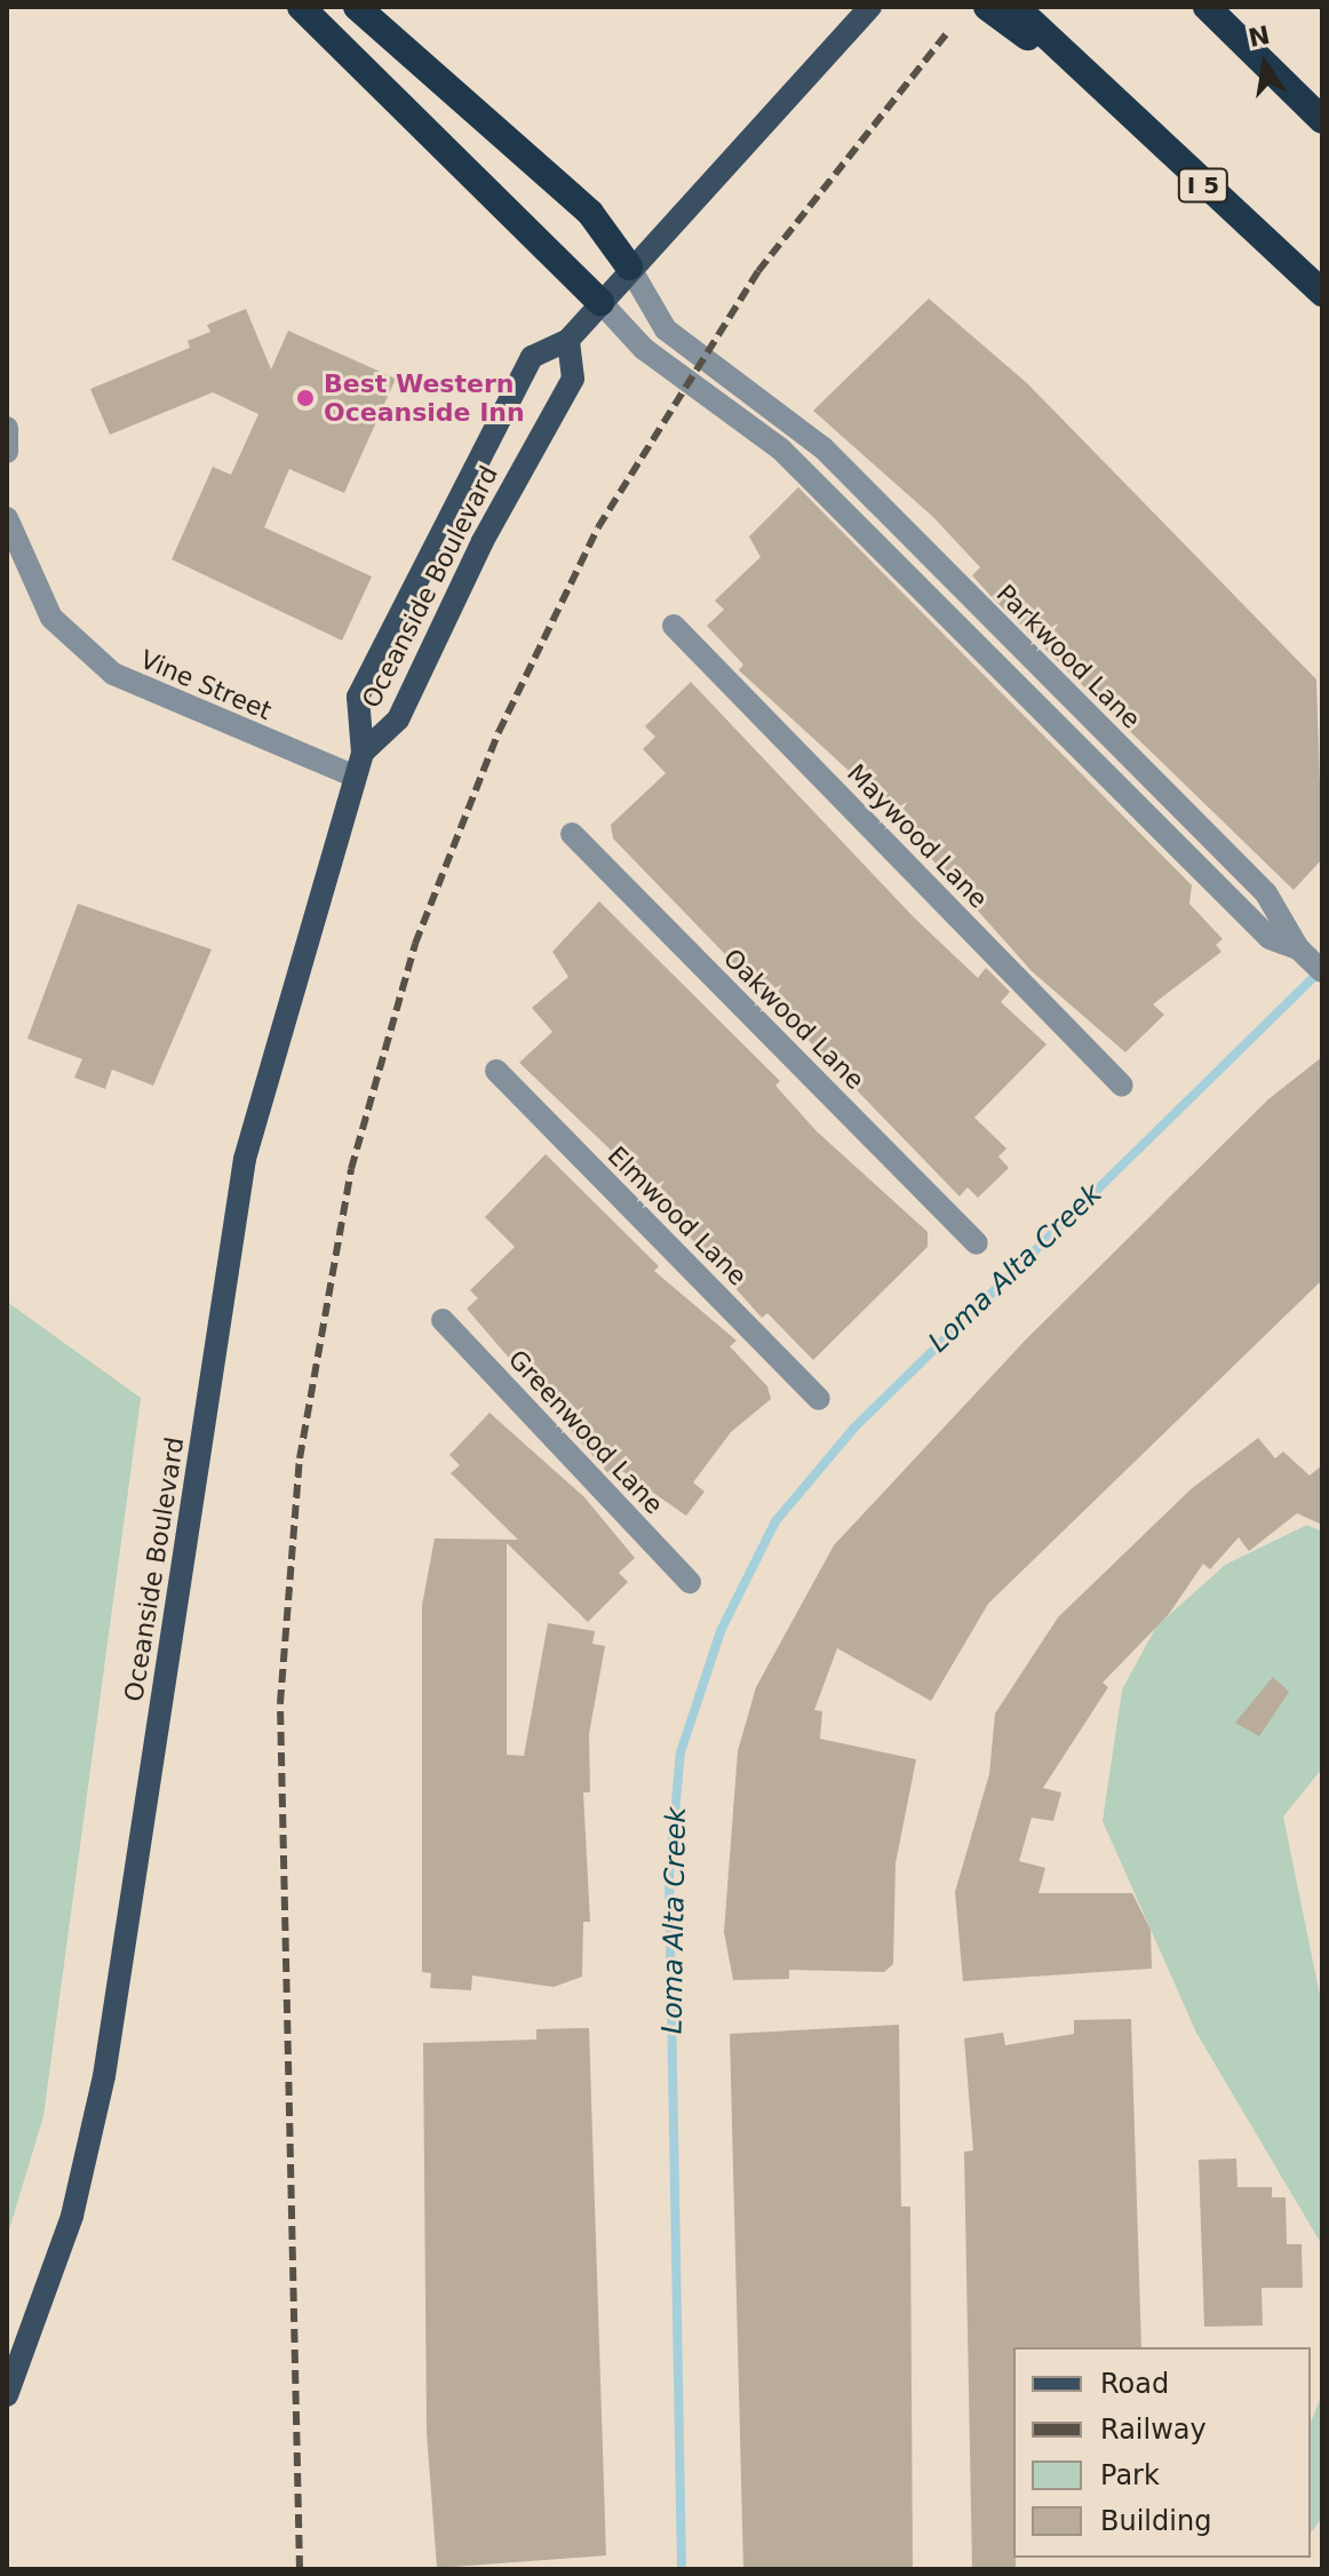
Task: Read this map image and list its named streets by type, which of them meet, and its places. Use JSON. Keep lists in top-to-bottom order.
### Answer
{
  "streets": {
    "highway": ["I 5"],
    "main road": ["Oceanside Boulevard"],
    "street": [
      "Parkwood Lane",
      "Vine Street",
      "Maywood Lane",
      "Oakwood Lane",
      "Elmwood Lane",
      "Greenwood Lane"
    ]
  },
  "crossings": [
    ["Oceanside Boulevard", "Parkwood Lane"],
    ["Oceanside Boulevard", "Vine Street"]
  ],
  "water": ["Loma Alta Creek"],
  "places": ["Best Western Oceanside Inn"],
  "legend": [
    "Road",
    "Railway",
    "Park",
    "Building"
  ],
  "north": "top"
}
